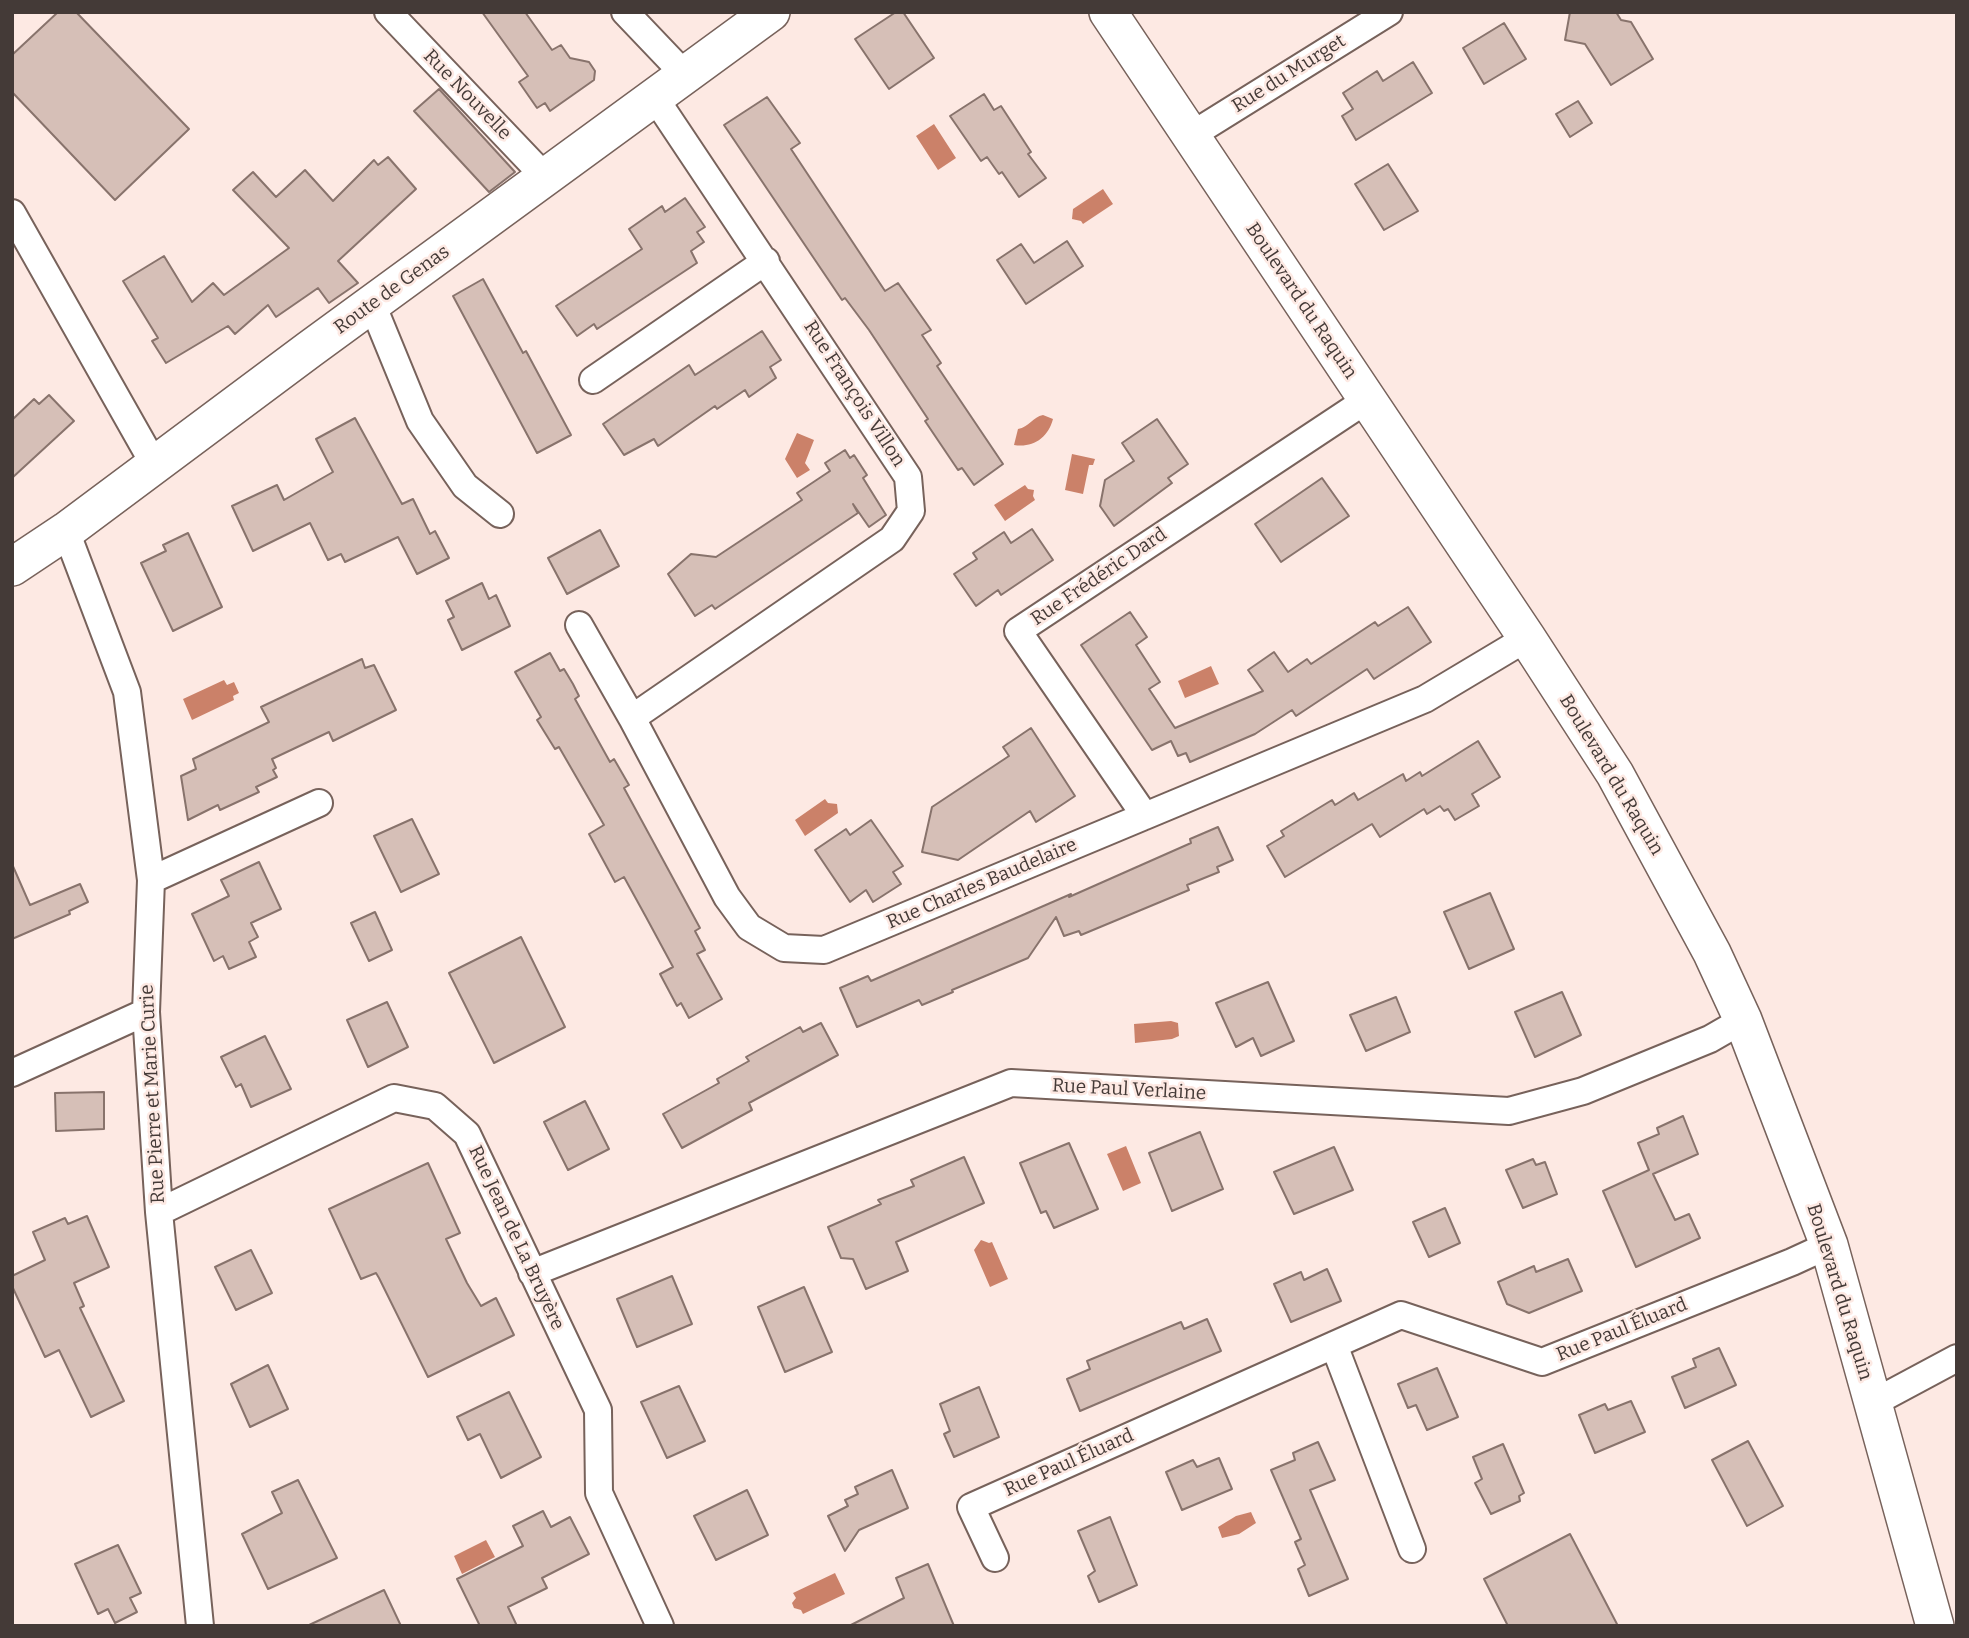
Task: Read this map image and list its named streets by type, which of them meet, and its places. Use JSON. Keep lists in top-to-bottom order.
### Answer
{
  "streets": {
    "street": [
      "Rue du Murget",
      "Rue Nouvelle",
      "Route de Genas",
      "Boulevard du Raquin",
      "Rue François Villon",
      "Rue Frédéric Dard",
      "Rue Charles Baudelaire",
      "Rue Paul Verlaine",
      "Rue Pierre et Marie Curie",
      "Rue Jean de La Bruyère",
      "Rue Paul Éluard"
    ]
  },
  "crossings": [
    ["Rue du Murget", "Boulevard du Raquin"],
    ["Rue Nouvelle", "Route de Genas"],
    ["Route de Genas", "Rue François Villon"],
    ["Route de Genas", "Rue Pierre et Marie Curie"],
    ["Boulevard du Raquin", "Rue Frédéric Dard"],
    ["Boulevard du Raquin", "Rue Charles Baudelaire"],
    ["Boulevard du Raquin", "Rue Paul Verlaine"],
    ["Boulevard du Raquin", "Rue Paul Éluard"],
    ["Rue François Villon", "Rue Charles Baudelaire"],
    ["Rue Frédéric Dard", "Rue Charles Baudelaire"],
    ["Rue Paul Verlaine", "Rue Jean de La Bruyère"],
    ["Rue Pierre et Marie Curie", "Rue Jean de La Bruyère"]
  ]
}
